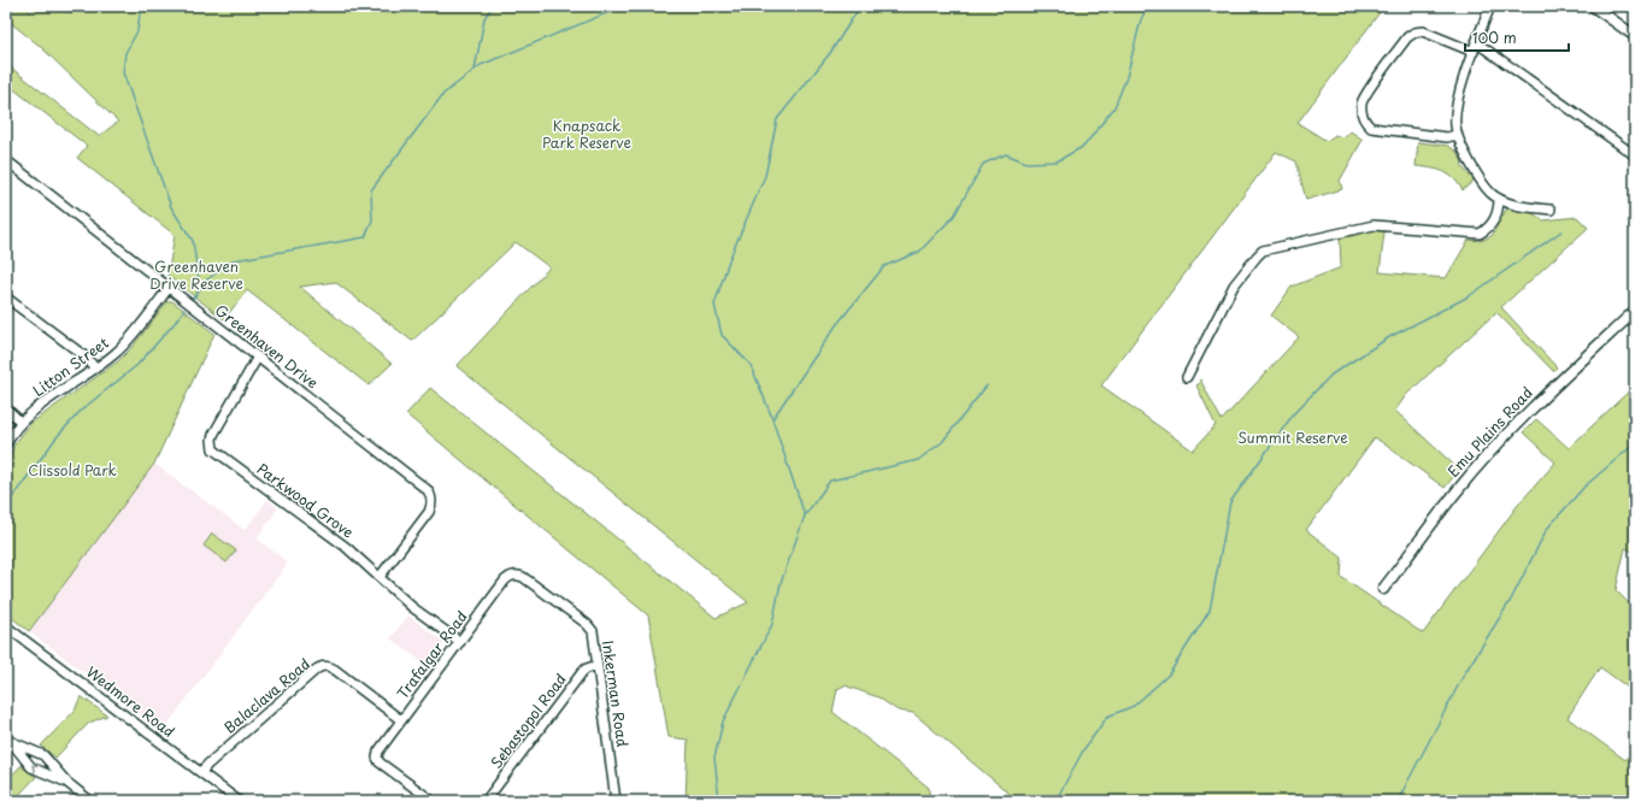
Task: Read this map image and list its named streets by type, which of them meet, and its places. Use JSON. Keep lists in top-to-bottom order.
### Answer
{
  "streets": {
    "street": [
      "Greenhaven Drive",
      "Litton Street",
      "Emu Plains Road",
      "Parkwood Grove",
      "Trafalgar Road",
      "Inkerman Road",
      "Balaclava Road",
      "Wedmore Road",
      "Sebastopol Road"
    ]
  },
  "crossings": [
    ["Greenhaven Drive", "Litton Street"],
    ["Greenhaven Drive", "Parkwood Grove"],
    ["Parkwood Grove", "Trafalgar Road"],
    ["Trafalgar Road", "Inkerman Road"],
    ["Trafalgar Road", "Balaclava Road"],
    ["Inkerman Road", "Sebastopol Road"],
    ["Balaclava Road", "Wedmore Road"]
  ],
  "parks": [
    "Knapsack Park Reserve",
    "Greenhaven Drive Reserve",
    "Summit Reserve",
    "Clissold Park"
  ],
  "scale_bar": "100 m"
}
